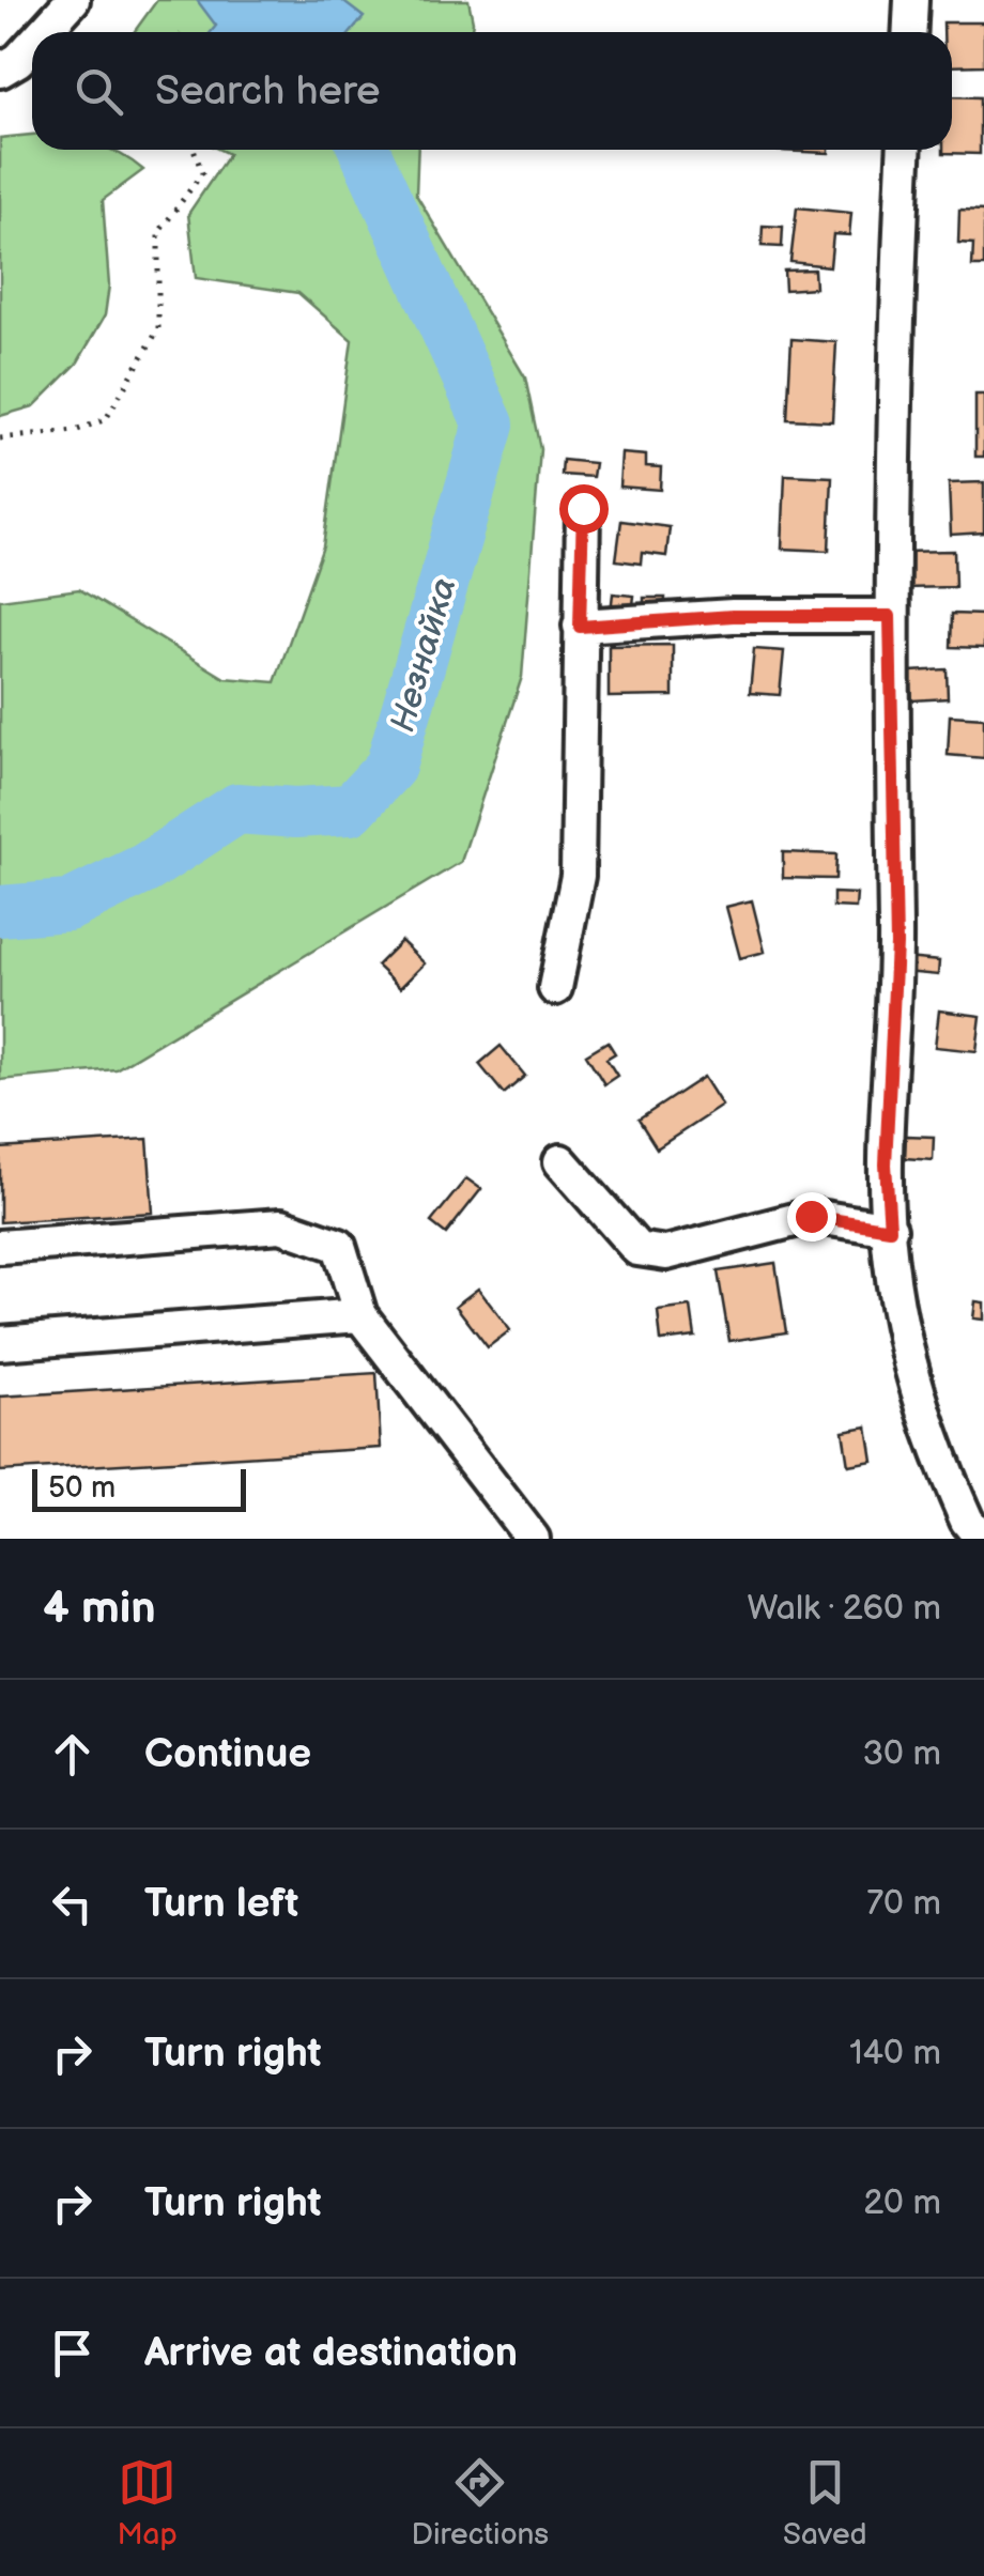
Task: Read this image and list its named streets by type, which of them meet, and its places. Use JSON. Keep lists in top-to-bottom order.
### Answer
{
  "water": ["Незнайка"],
  "scale_bar": "50 m",
  "page": {
    "search": "Search here",
    "scale": "50 m",
    "heading": ["4 min", "Walk · 260 m"],
    "list": [
      ["Continue", "30 m"],
      ["Turn left", "70 m"],
      ["Turn right", "140 m"],
      ["Turn right", "20 m"],
      "Arrive at destination"
    ],
    "nav": ["Map", "Directions", "Saved"]
  }
}
